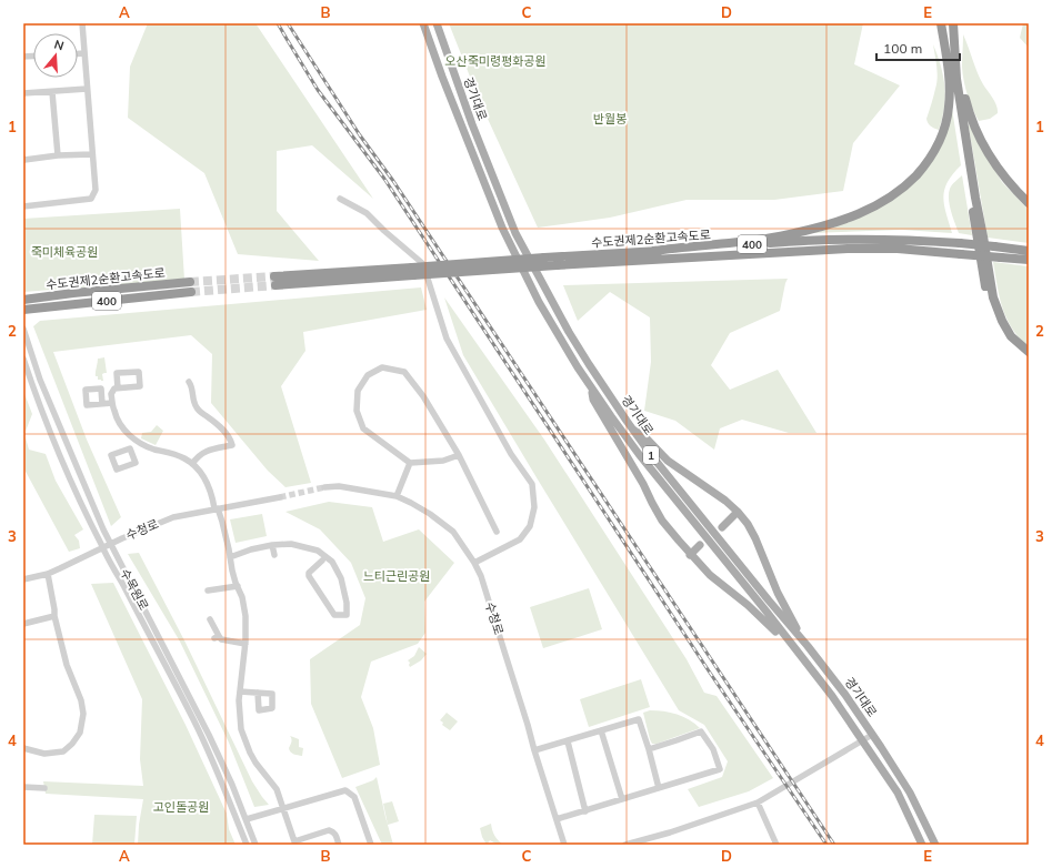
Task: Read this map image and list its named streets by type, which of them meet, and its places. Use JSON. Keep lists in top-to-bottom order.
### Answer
{
  "streets": {
    "highway": ["수도권제2순환고속도로", "400"],
    "main road": ["경기대로", "1"],
    "street": ["수청로", "수목원로"]
  },
  "crossings": [
    ["수청로", "수목원로"]
  ],
  "parks": [
    "오산죽미령평화공원",
    "반월봉",
    "죽미체육공원",
    "느티근린공원",
    "고인돌공원"
  ],
  "scale_bar": "100 m",
  "north": "top",
  "grid": {
    "columns": [
      "A",
      "B",
      "C",
      "D",
      "E"
    ],
    "rows": [
      "1",
      "2",
      "3",
      "4"
    ]
  }
}
